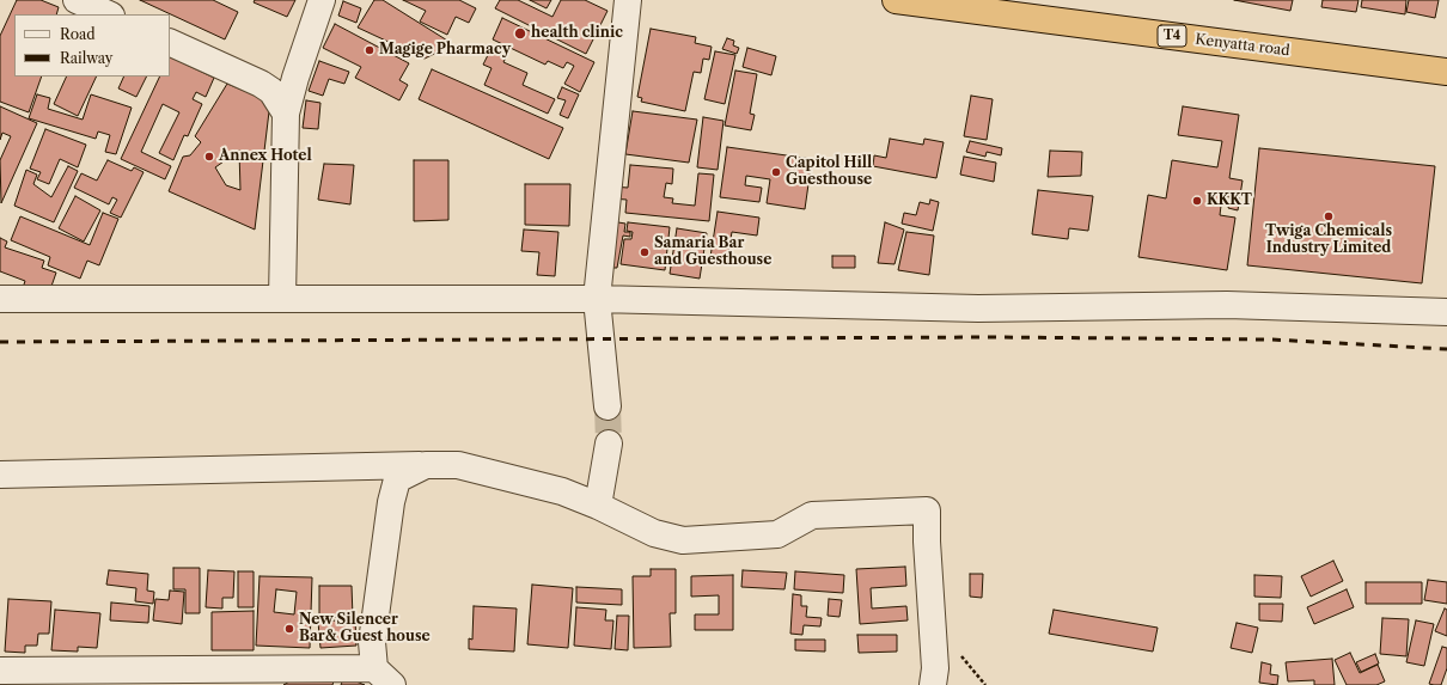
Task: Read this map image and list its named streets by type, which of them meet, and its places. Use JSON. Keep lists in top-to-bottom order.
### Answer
{
  "streets": {
    "highway": ["T4", "Kenyatta road"]
  },
  "places": [
    "health clinic",
    "Magige Pharmacy",
    "Annex Hotel",
    "Capitol Hill Guesthouse",
    "KKKT",
    "Twiga Chemicals Industry Limited",
    "Samaria Bar and Guesthouse",
    "New Silencer Bar& Guest house"
  ],
  "legend": ["Road", "Railway"]
}
